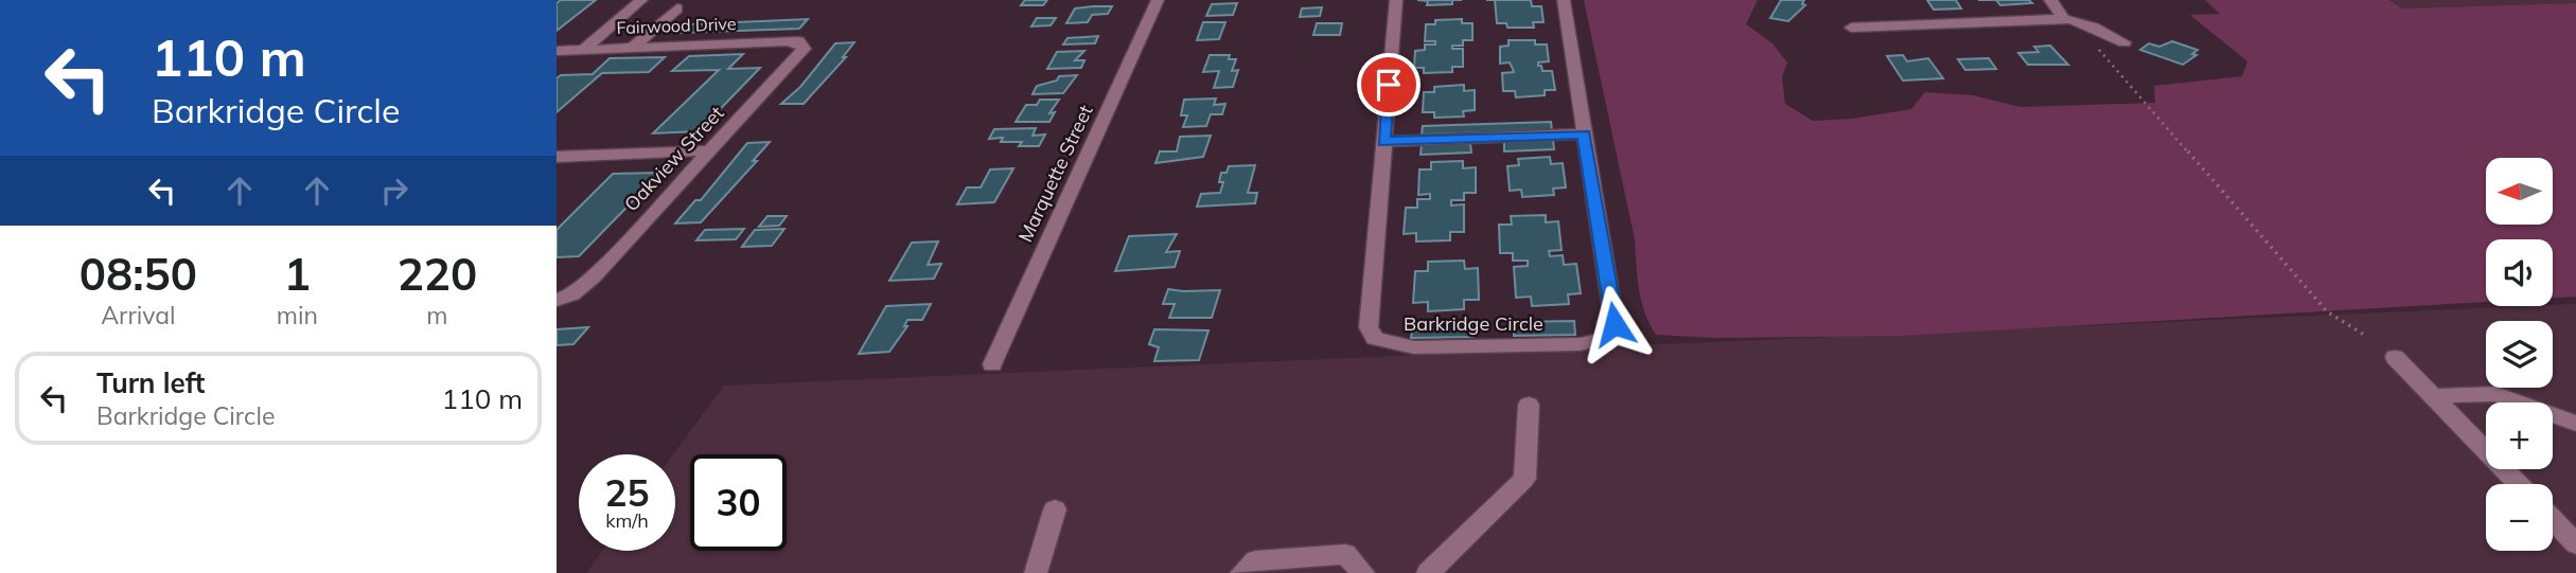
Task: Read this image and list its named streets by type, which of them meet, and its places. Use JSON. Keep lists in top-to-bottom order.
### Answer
{
  "streets": {
    "street": [
      "Fairwood Drive",
      "Oakview Street",
      "Marquette Street",
      "Barkridge Circle"
    ]
  },
  "crossings": [
    ["Fairwood Drive", "Oakview Street"]
  ],
  "north": "left",
  "page": {
    "turn": ["110 m", "Barkridge Circle"],
    "map_buttons": ["+", "−"],
    "eta": [
      "08:50",
      "Arrival",
      "1",
      "min",
      "220",
      "m"
    ],
    "list": [
      {
        "name": "Turn left",
        "note": "Barkridge Circle",
        "value": "110 m"
      }
    ],
    "speed": "25 km/h",
    "limit": "30"
  }
}
